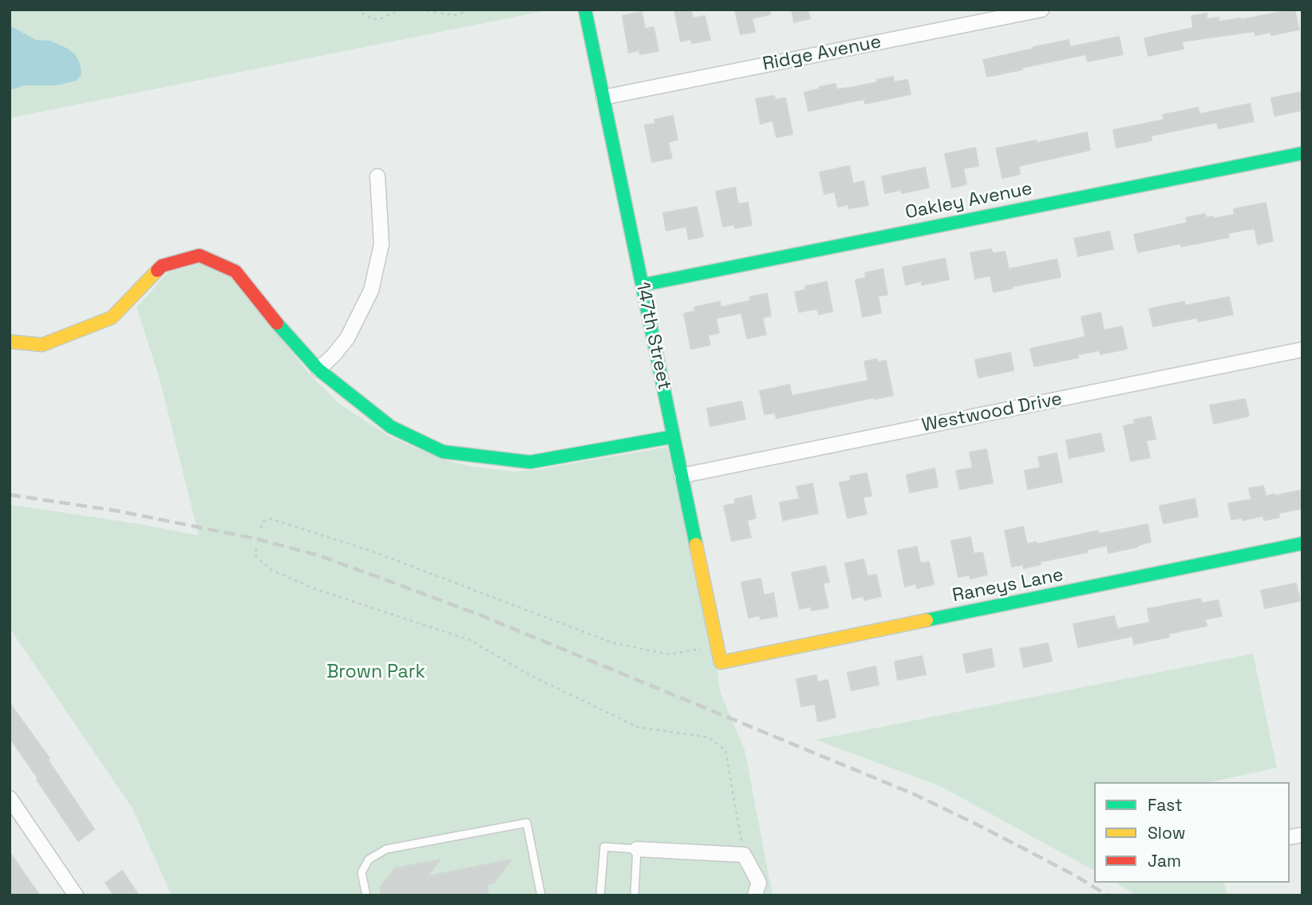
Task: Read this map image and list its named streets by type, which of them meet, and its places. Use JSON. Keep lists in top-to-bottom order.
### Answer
{
  "streets": {
    "street": [
      "Ridge Avenue",
      "Oakley Avenue",
      "147th Street",
      "Westwood Drive",
      "Raneys Lane"
    ]
  },
  "crossings": [
    ["Ridge Avenue", "147th Street"],
    ["Oakley Avenue", "147th Street"],
    ["147th Street", "Westwood Drive"],
    ["147th Street", "Raneys Lane"]
  ],
  "parks": ["Brown Park"],
  "legend": ["Fast", "Slow", "Jam"]
}
